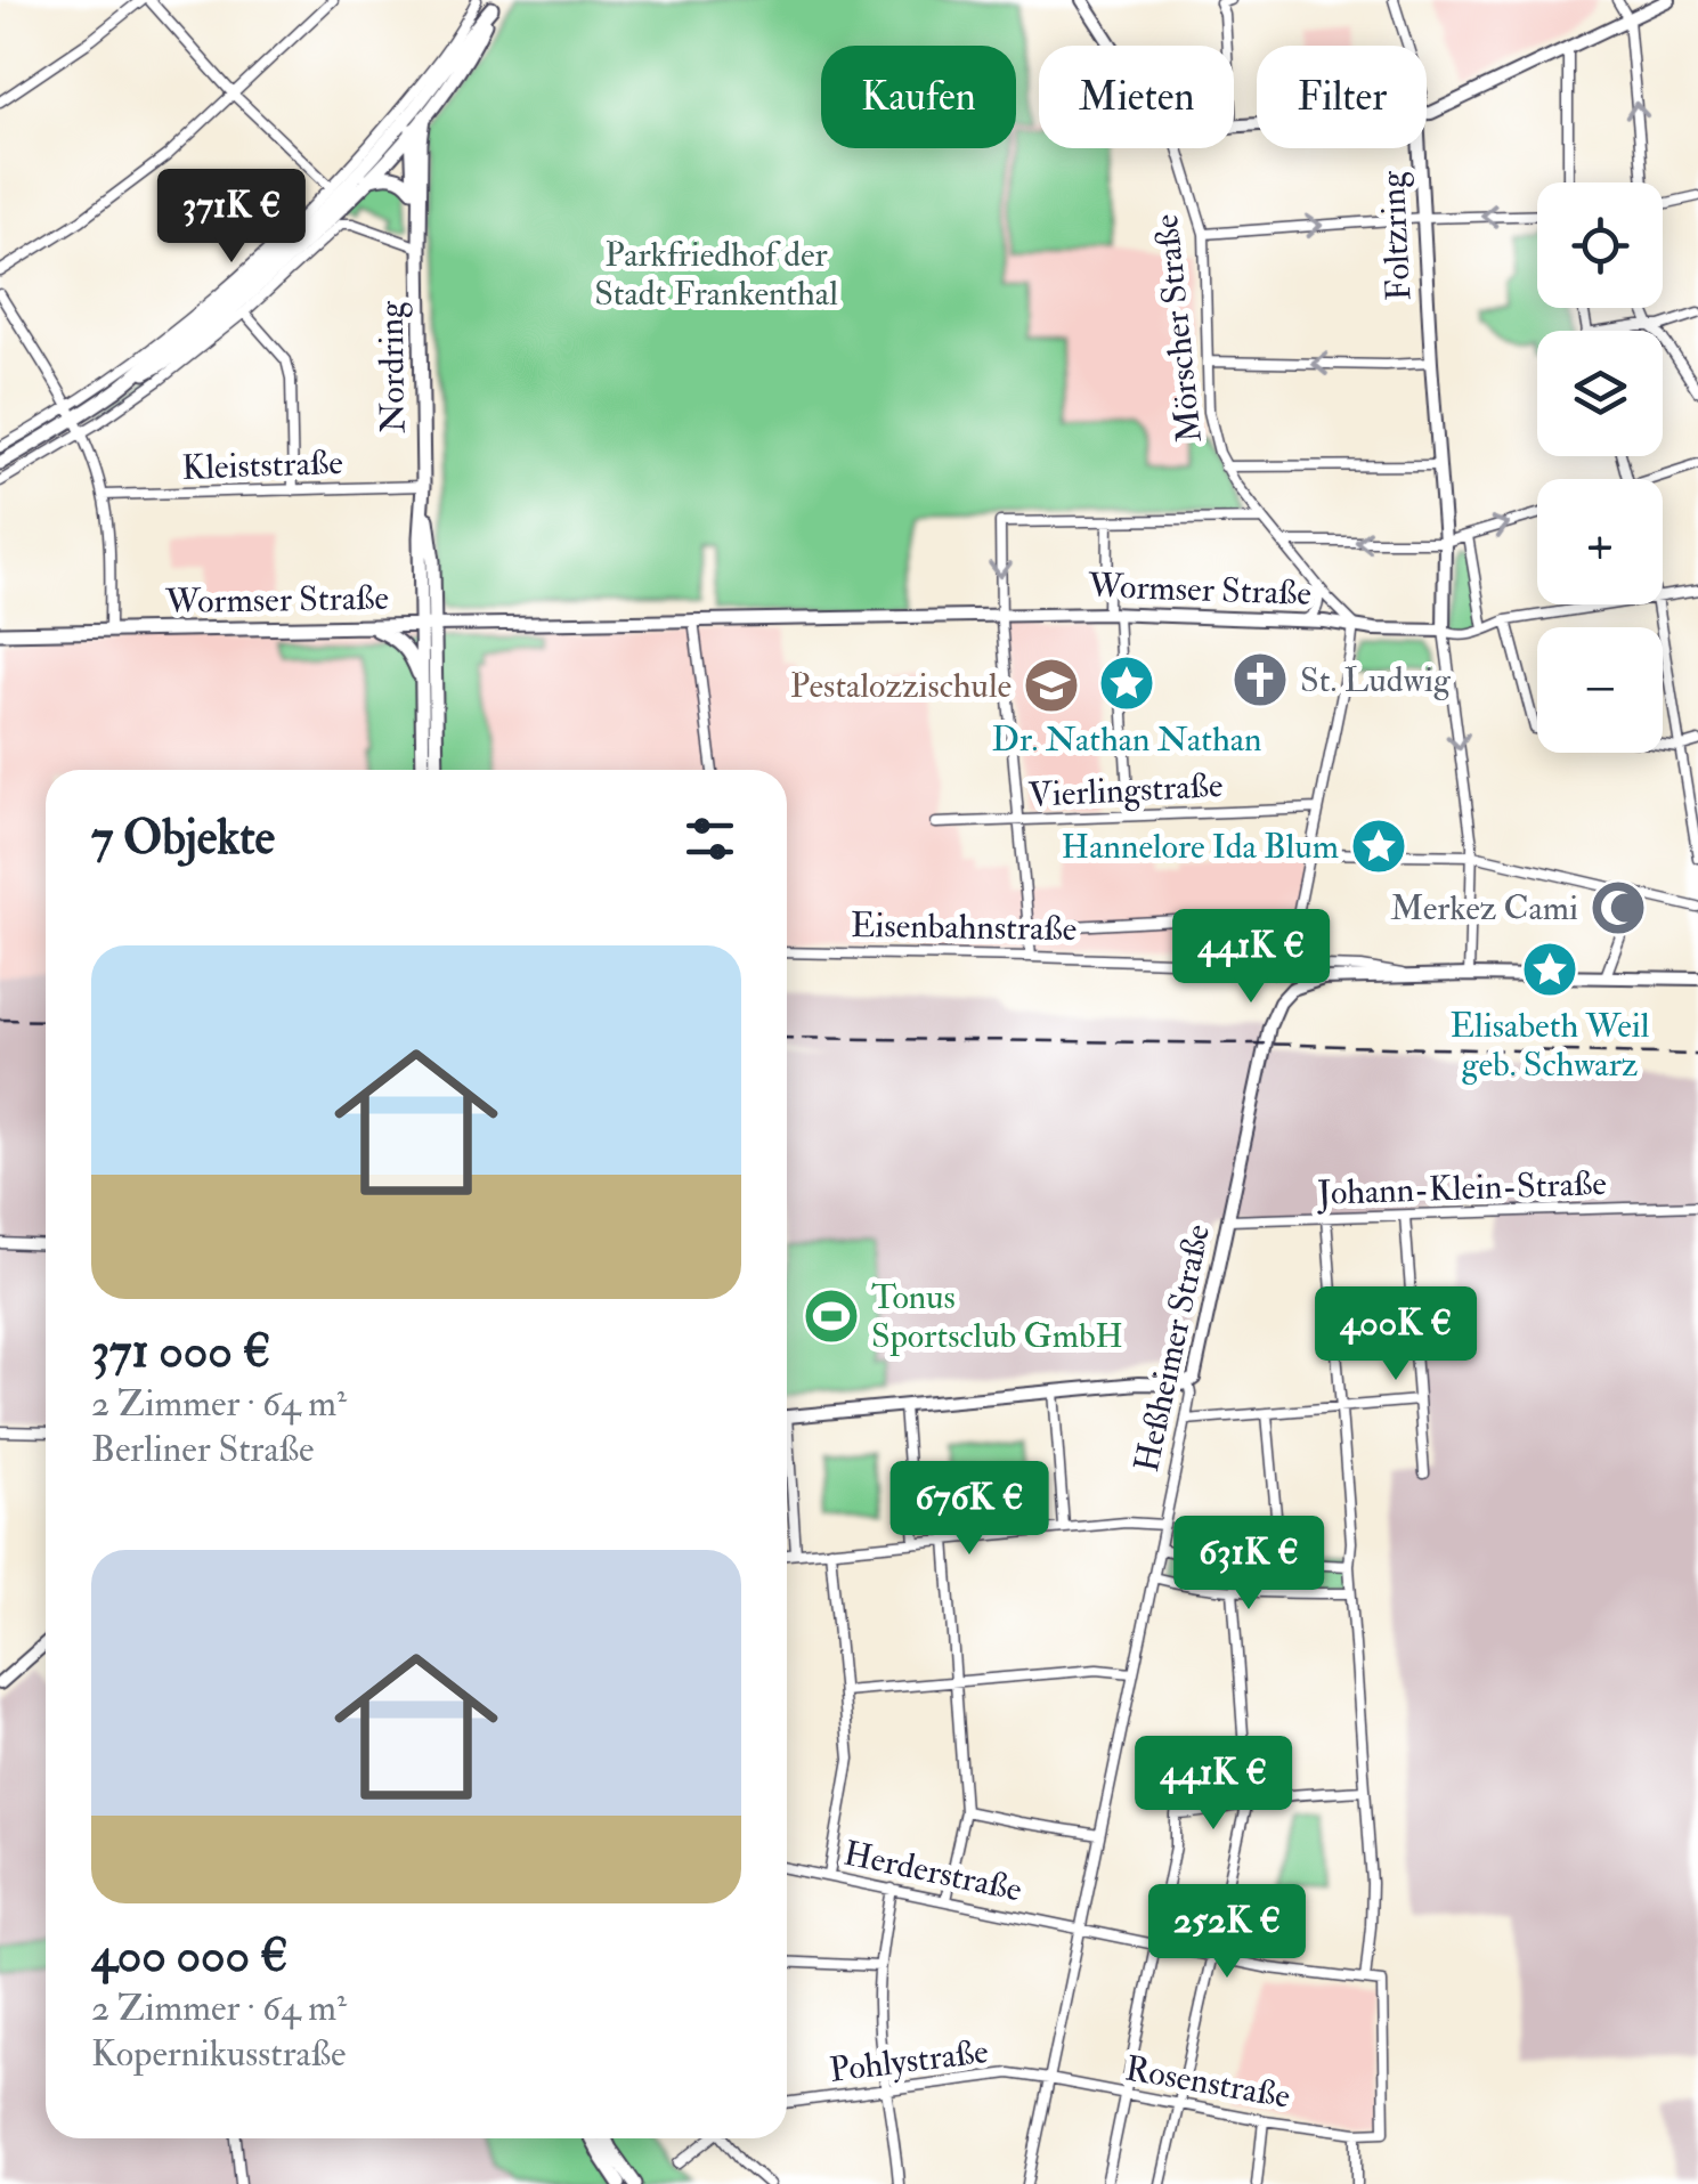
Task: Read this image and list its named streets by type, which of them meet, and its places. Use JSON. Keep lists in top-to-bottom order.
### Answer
{
  "streets": {
    "main road": ["Nordring", "Wormser Straße"],
    "street": [
      "Foltzring",
      "Mörscher Straße",
      "Kleiststraße",
      "Vierlingstraße",
      "Eisenbahnstraße",
      "Johann-Klein-Straße",
      "Heßheimer Straße",
      "Herderstraße",
      "Pohlystraße",
      "Rosenstraße"
    ]
  },
  "crossings": [
    ["Foltzring", "Wormser Straße"],
    ["Mörscher Straße", "Wormser Straße"],
    ["Nordring", "Kleiststraße"],
    ["Nordring", "Wormser Straße"],
    ["Eisenbahnstraße", "Heßheimer Straße"],
    ["Johann-Klein-Straße", "Heßheimer Straße"],
    ["Heßheimer Straße", "Herderstraße"],
    ["Heßheimer Straße", "Pohlystraße"],
    ["Heßheimer Straße", "Rosenstraße"],
    ["Herderstraße", "Rosenstraße"],
    ["Pohlystraße", "Rosenstraße"]
  ],
  "parks": ["Parkfriedhof der Stadt Frankenthal"],
  "places": {
    "church": ["St. Ludwig"],
    "place": ["Dr. Nathan Nathan", "Hannelore Ida Blum", "Elisabeth Weil geb. Schwarz"],
    "school or university": ["Pestalozzischule"],
    "mosque": ["Merkez Cami"],
    "sports": ["Tonus Sportsclub GmbH"]
  },
  "page": {
    "chip": ["Kaufen", "Mieten", "Filter"],
    "price": [
      "371K €",
      "441K €",
      "400K €",
      "676K €",
      "631K €",
      "441K €",
      "252K €"
    ],
    "map_buttons": ["+", "−"],
    "heading": "7 Objekte",
    "list": [
      {
        "name": "371 000 €",
        "note": "2 Zimmer · 64 m² · Berliner Straße"
      },
      {
        "name": "400 000 €",
        "note": "2 Zimmer · 64 m² · Kopernikusstraße"
      }
    ]
  }
}
